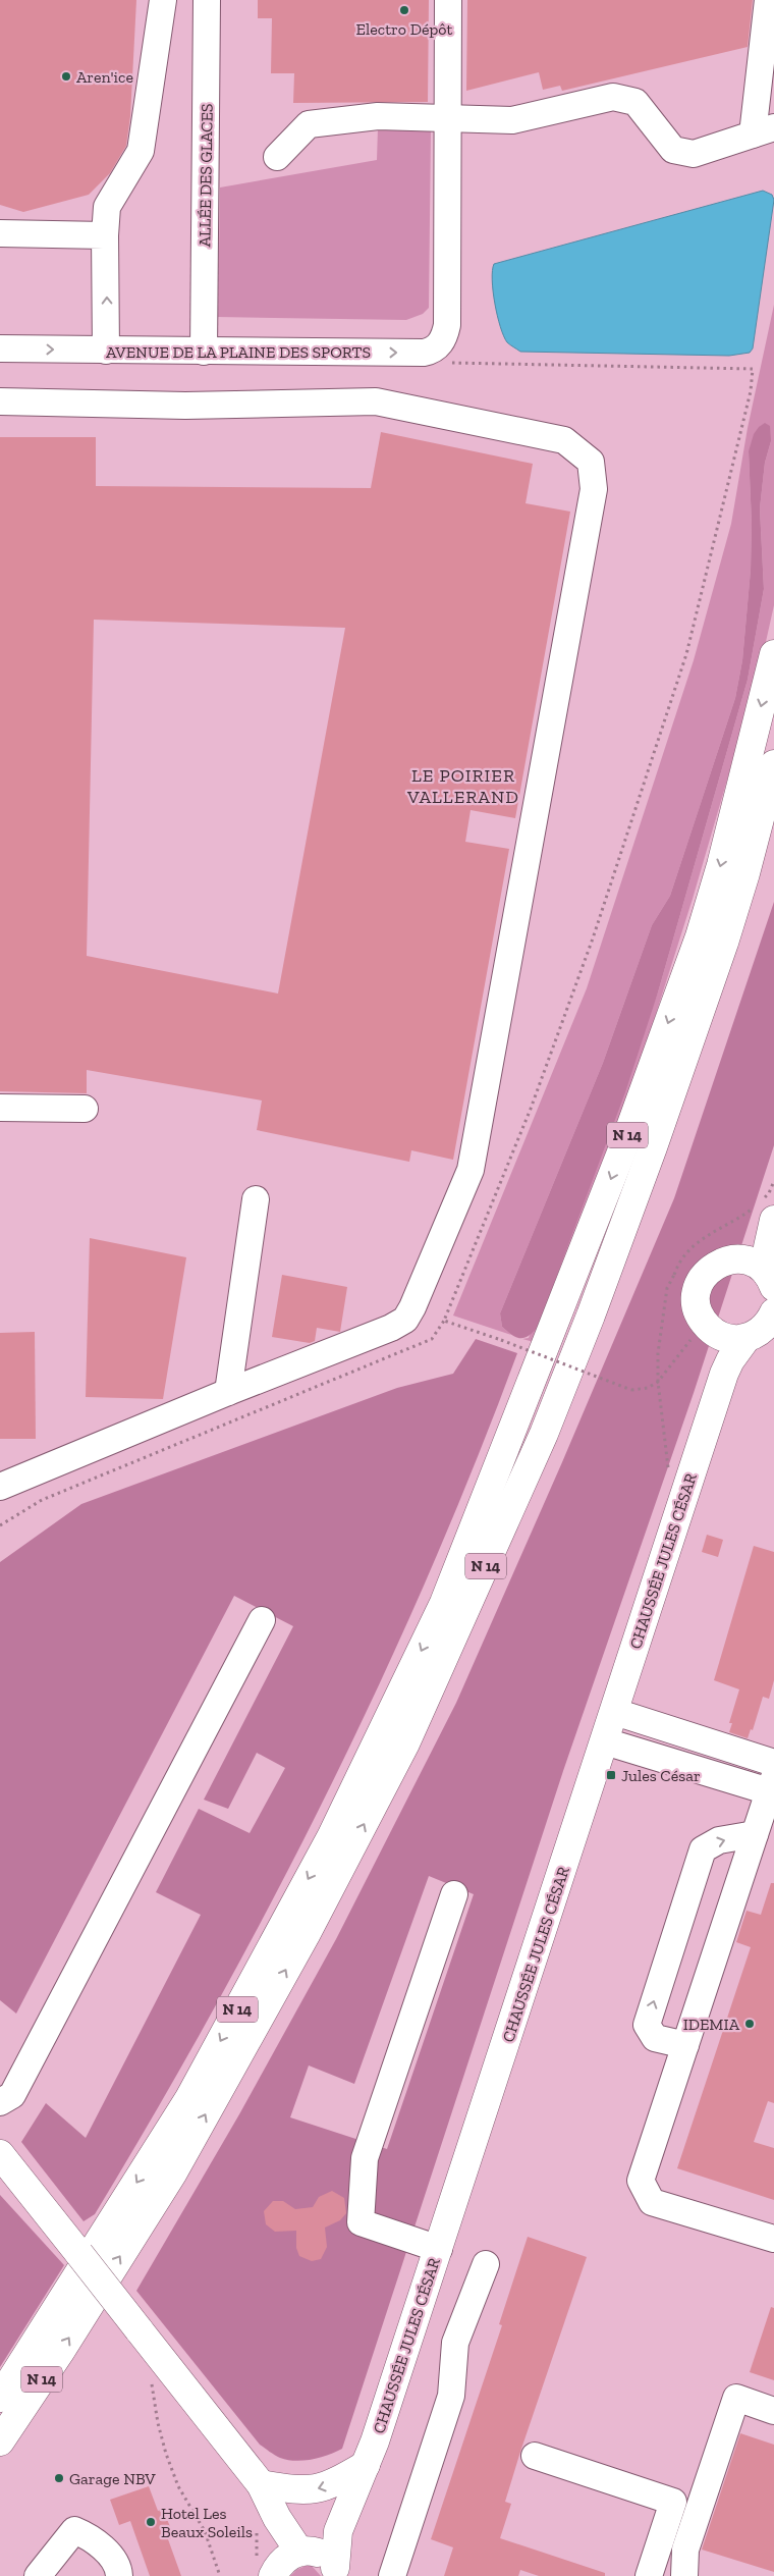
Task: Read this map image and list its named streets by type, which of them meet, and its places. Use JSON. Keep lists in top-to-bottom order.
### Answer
{
  "streets": {
    "main road": ["N 14", "CHAUSSÉE JULES CÉSAR"],
    "street": ["ALLÉE DES GLACES", "AVENUE DE LA PLAINE DES SPORTS"]
  },
  "crossings": [
    ["ALLÉE DES GLACES", "AVENUE DE LA PLAINE DES SPORTS"]
  ],
  "districts": ["LE POIRIER VALLERAND"],
  "places": {
    "other": [
      "Electro Dépôt",
      "Aren'ice",
      "IDEMIA",
      "Garage NBV",
      "Hotel Les Beaux Soleils"
    ],
    "transit": ["Jules César"]
  }
}
